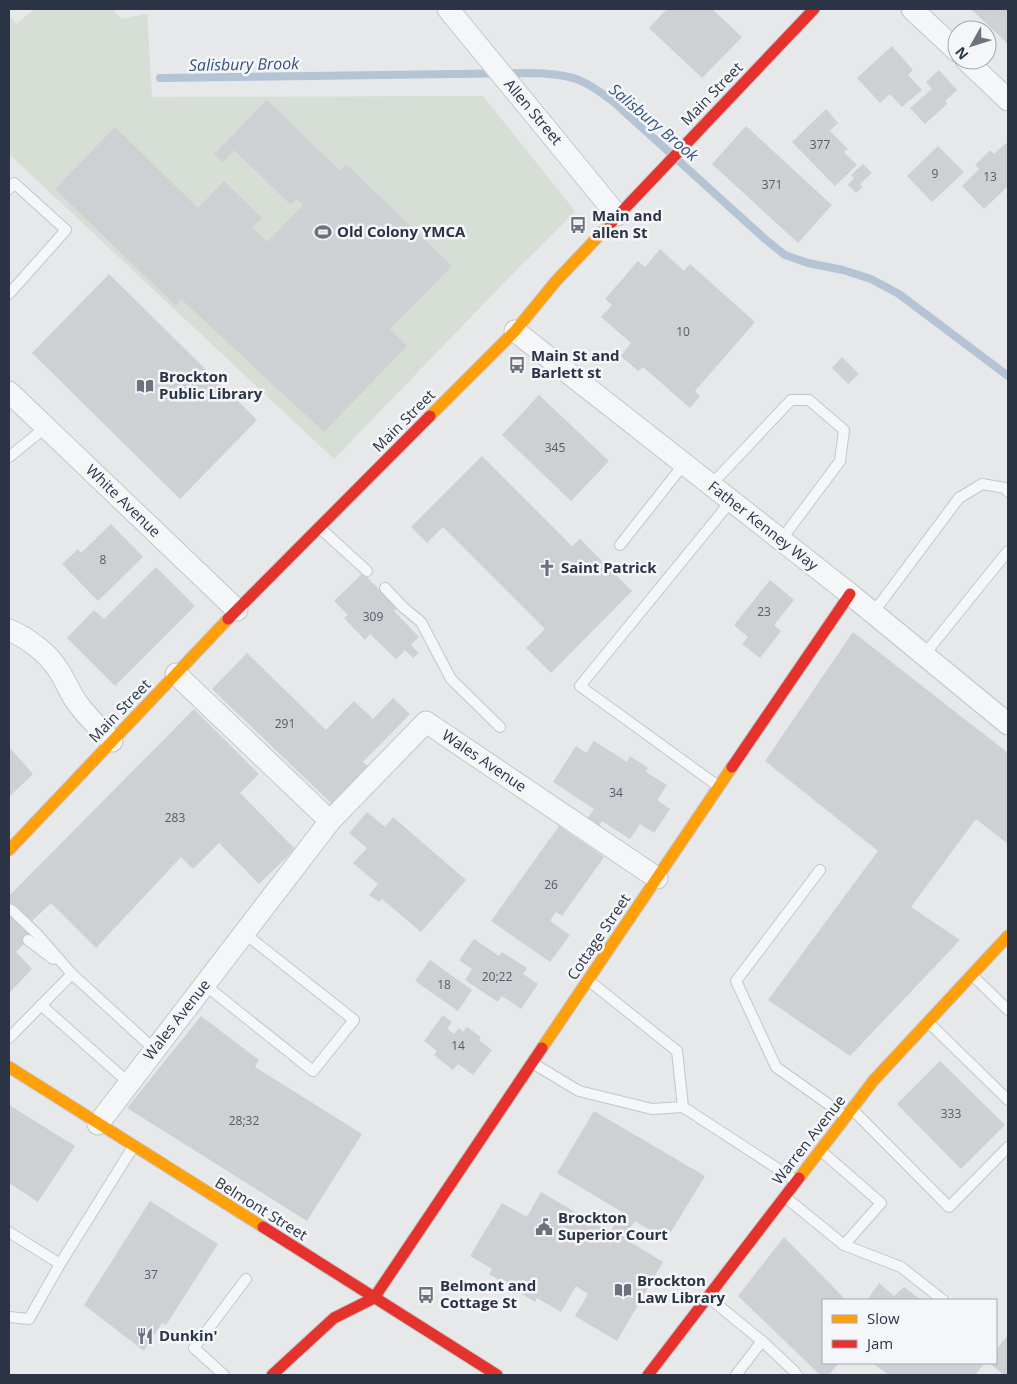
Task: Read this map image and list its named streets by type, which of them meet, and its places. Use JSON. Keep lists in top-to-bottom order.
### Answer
{
  "streets": {
    "main road": [
      "Main Street",
      "Cottage Street",
      "Warren Avenue",
      "Belmont Street"
    ],
    "street": [
      "Allen Street",
      "White Avenue",
      "Father Kenney Way",
      "Wales Avenue"
    ]
  },
  "crossings": [
    ["Main Street", "Allen Street"],
    ["Main Street", "White Avenue"],
    ["Main Street", "Father Kenney Way"],
    ["Father Kenney Way", "Cottage Street"],
    ["Wales Avenue", "Cottage Street"],
    ["Wales Avenue", "Belmont Street"],
    ["Cottage Street", "Belmont Street"]
  ],
  "water": ["Salisbury Brook"],
  "places": {
    "bus stop": ["Main and allen St", "Main St and Barlett st", "Belmont and Cottage St"],
    "sports": ["Old Colony YMCA"],
    "library": ["Brockton Public Library", "Brockton Law Library"],
    "church": ["Saint Patrick"],
    "public building": ["Brockton Superior Court"],
    "restaurant": ["Dunkin'"]
  },
  "house_numbers": [
    "377",
    "9",
    "13",
    "371",
    "10",
    "345",
    "8",
    "23",
    "309",
    "291",
    "34",
    "283",
    "26",
    "20;22",
    "18",
    "14",
    "333",
    "28;32",
    "37"
  ],
  "legend": ["Slow", "Jam"],
  "north": "bottom left"
}
